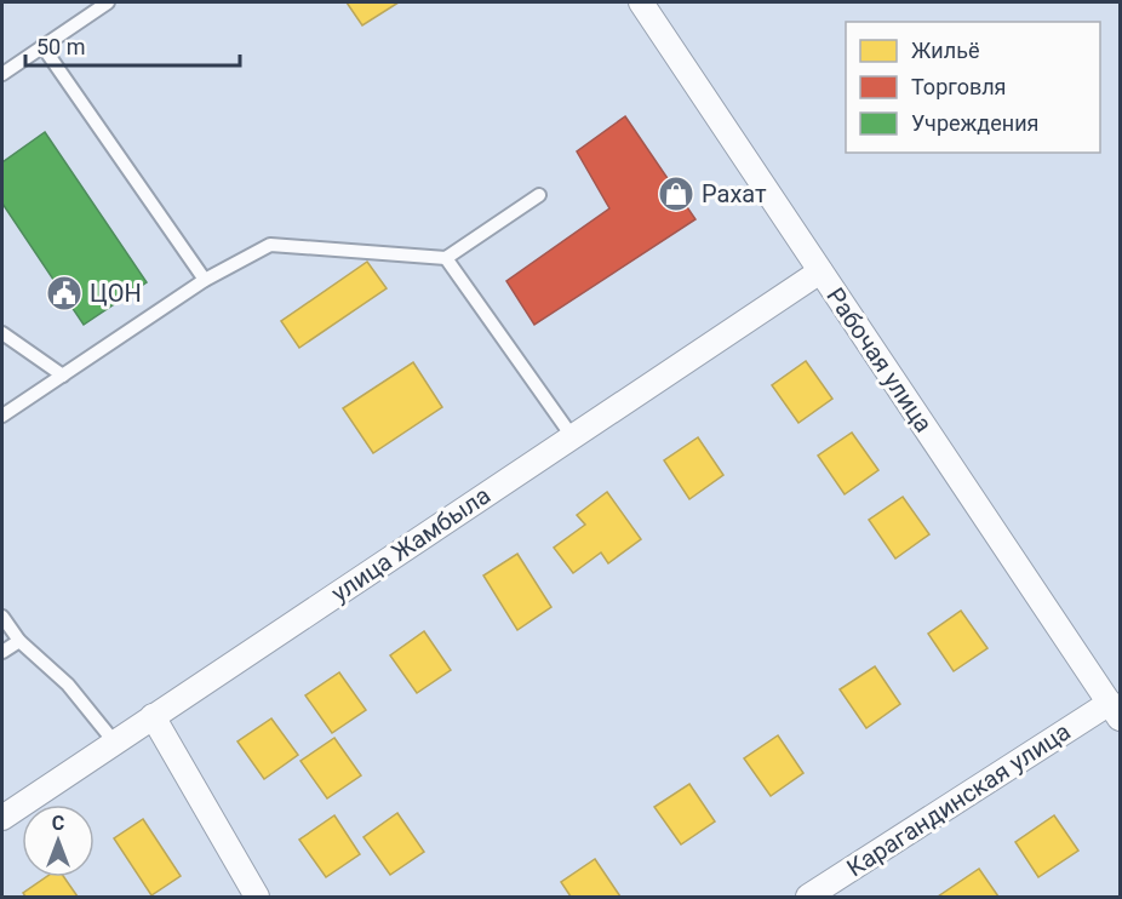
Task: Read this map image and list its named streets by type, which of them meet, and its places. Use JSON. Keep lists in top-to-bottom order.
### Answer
{
  "streets": {
    "street": ["Рабочая улица", "улица Жамбыла", "Карагандинская улица"]
  },
  "crossings": [
    ["Рабочая улица", "улица Жамбыла"],
    ["Рабочая улица", "Карагандинская улица"]
  ],
  "places": {
    "shop": ["Рахат"],
    "public building": ["ЦОН"]
  },
  "legend": ["Жильё", "Торговля", "Учреждения"],
  "scale_bar": "50 m",
  "north": "top"
}
